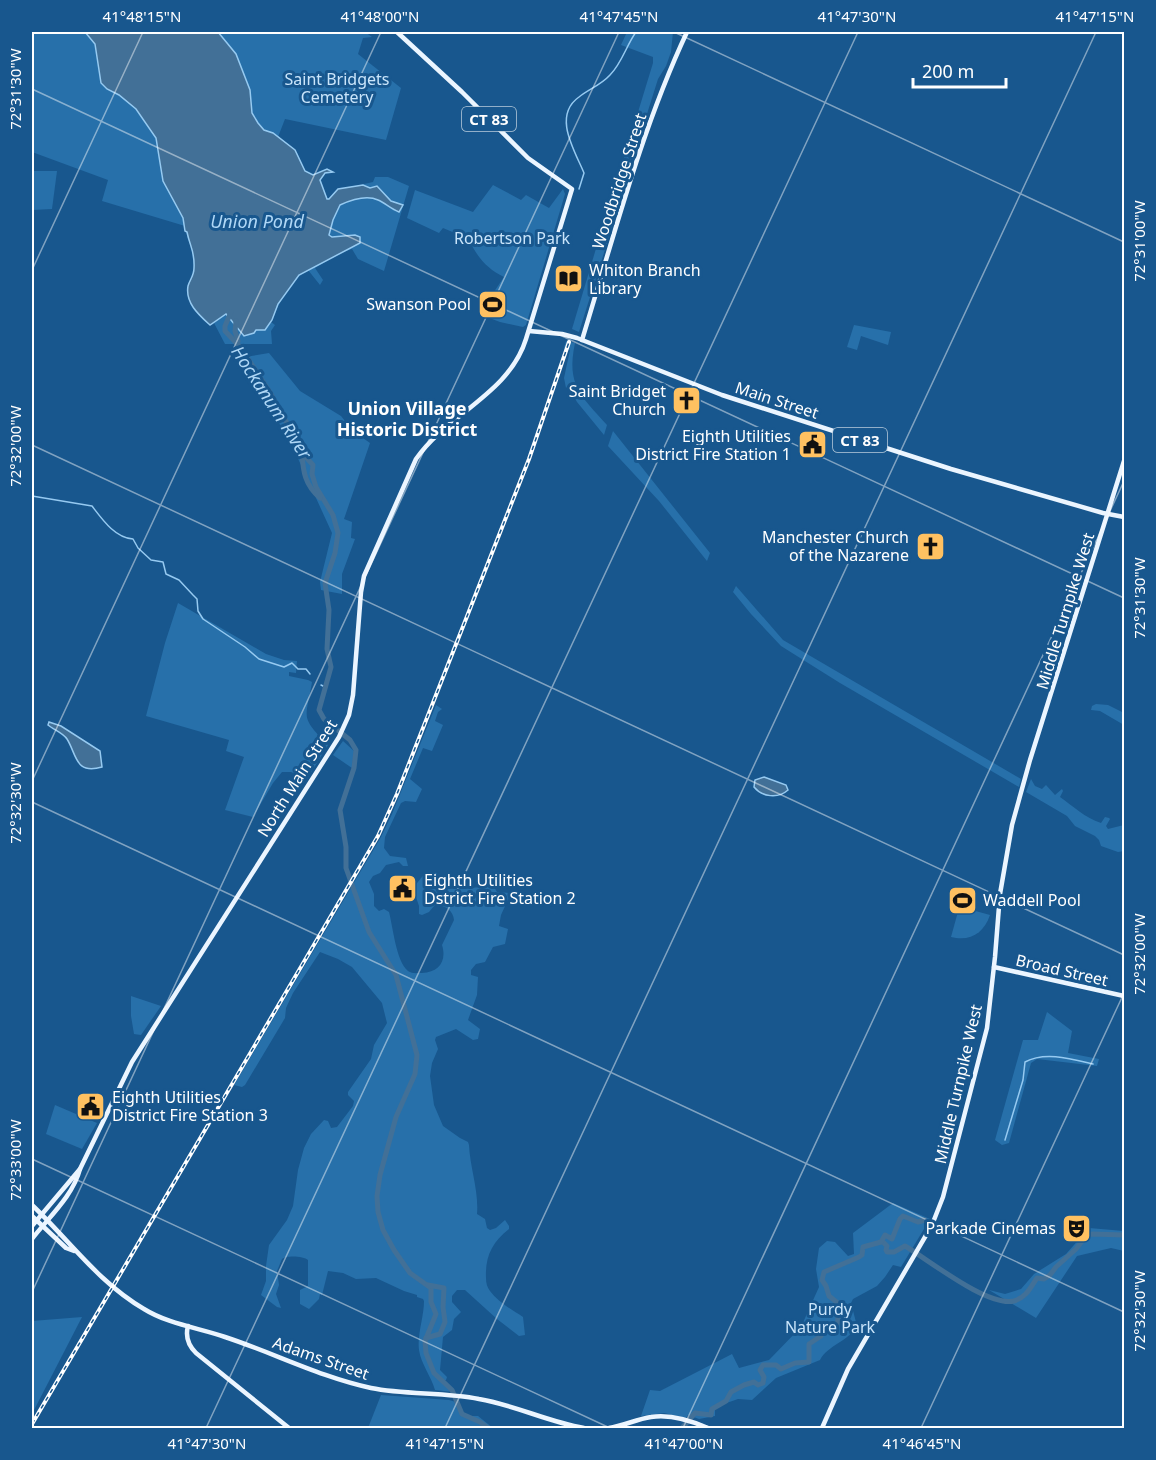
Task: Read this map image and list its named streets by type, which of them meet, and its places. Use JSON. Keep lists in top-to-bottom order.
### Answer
{
  "streets": {
    "main road": [
      "CT 83",
      "Woodbridge Street",
      "Main Street",
      "Middle Turnpike West",
      "North Main Street",
      "Broad Street",
      "Adams Street"
    ]
  },
  "crossings": [
    ["Woodbridge Street", "Main Street"],
    ["Main Street", "Middle Turnpike West"],
    ["Main Street", "North Main Street"],
    ["Middle Turnpike West", "Broad Street"]
  ],
  "districts": ["Union Village Historic District"],
  "water": ["Union Pond", "Hockanum River"],
  "parks": ["Saint Bridgets Cemetery", "Robertson Park", "Purdy Nature Park"],
  "places": {
    "library": ["Whiton Branch Library"],
    "sports": ["Swanson Pool", "Waddell Pool"],
    "church": ["Saint Bridget Church", "Manchester Church of the Nazarene"],
    "public building": ["Eighth Utilities District Fire Station 1", "Eighth Utilities Dstrict Fire Station 2", "Eighth Utilities District Fire Station 3"],
    "theatre": ["Parkade Cinemas"]
  },
  "scale_bar": "200 m",
  "coordinates": [
    "41°48'15\"N",
    "41°48'00\"N",
    "41°47'45\"N",
    "41°47'30\"N",
    "41°47'15\"N",
    "72°31'30\"W",
    "72°31'00\"W",
    "72°32'00\"W",
    "72°32'30\"W",
    "72°33'00\"W",
    "41°47'00\"N",
    "41°46'45\"N"
  ]
}
